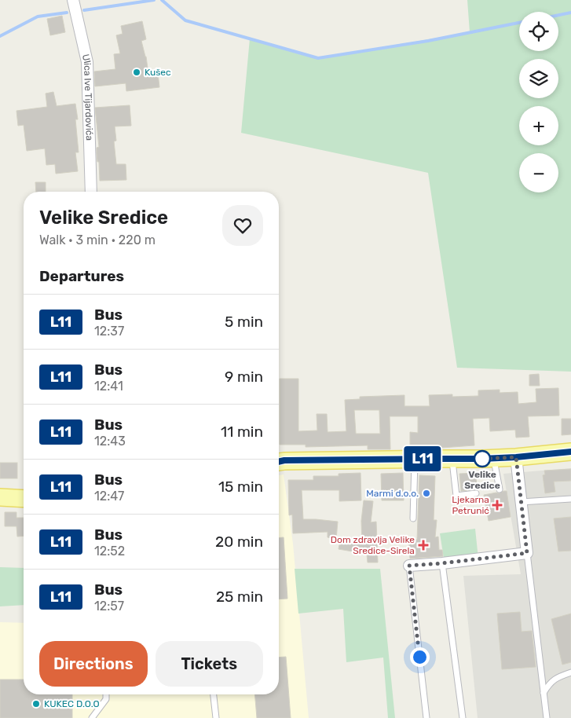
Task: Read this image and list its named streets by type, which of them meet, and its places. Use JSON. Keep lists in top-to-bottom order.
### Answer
{
  "streets": {
    "street": ["Ulica Ive Tijardovića"]
  },
  "places": {
    "other": [
      "Kušec",
      "Velike Sredice",
      "Marmi d.o.o.",
      "KUKEC D.O.O"
    ],
    "health": ["Ljekarna Petrunić", "Dom zdravlja Velike Sredice-Sirela"]
  },
  "lines": ["bus line L11"],
  "page": {
    "on_map": "L11",
    "map_buttons": ["+", "−"],
    "heading": [
      ["Velike Sredice", "Walk · 3 min · 220 m"],
      "Departures"
    ],
    "list": [
      {
        "mark": "L11",
        "name": "Bus",
        "note": "12:37",
        "value": "5 min"
      },
      {
        "mark": "L11",
        "name": "Bus",
        "note": "12:41",
        "value": "9 min"
      },
      {
        "mark": "L11",
        "name": "Bus",
        "note": "12:43",
        "value": "11 min"
      },
      {
        "mark": "L11",
        "name": "Bus",
        "note": "12:47",
        "value": "15 min"
      },
      {
        "mark": "L11",
        "name": "Bus",
        "note": "12:52",
        "value": "20 min"
      },
      {
        "mark": "L11",
        "name": "Bus",
        "note": "12:57",
        "value": "25 min"
      }
    ],
    "buttons": ["Directions", "Tickets"]
  }
}
